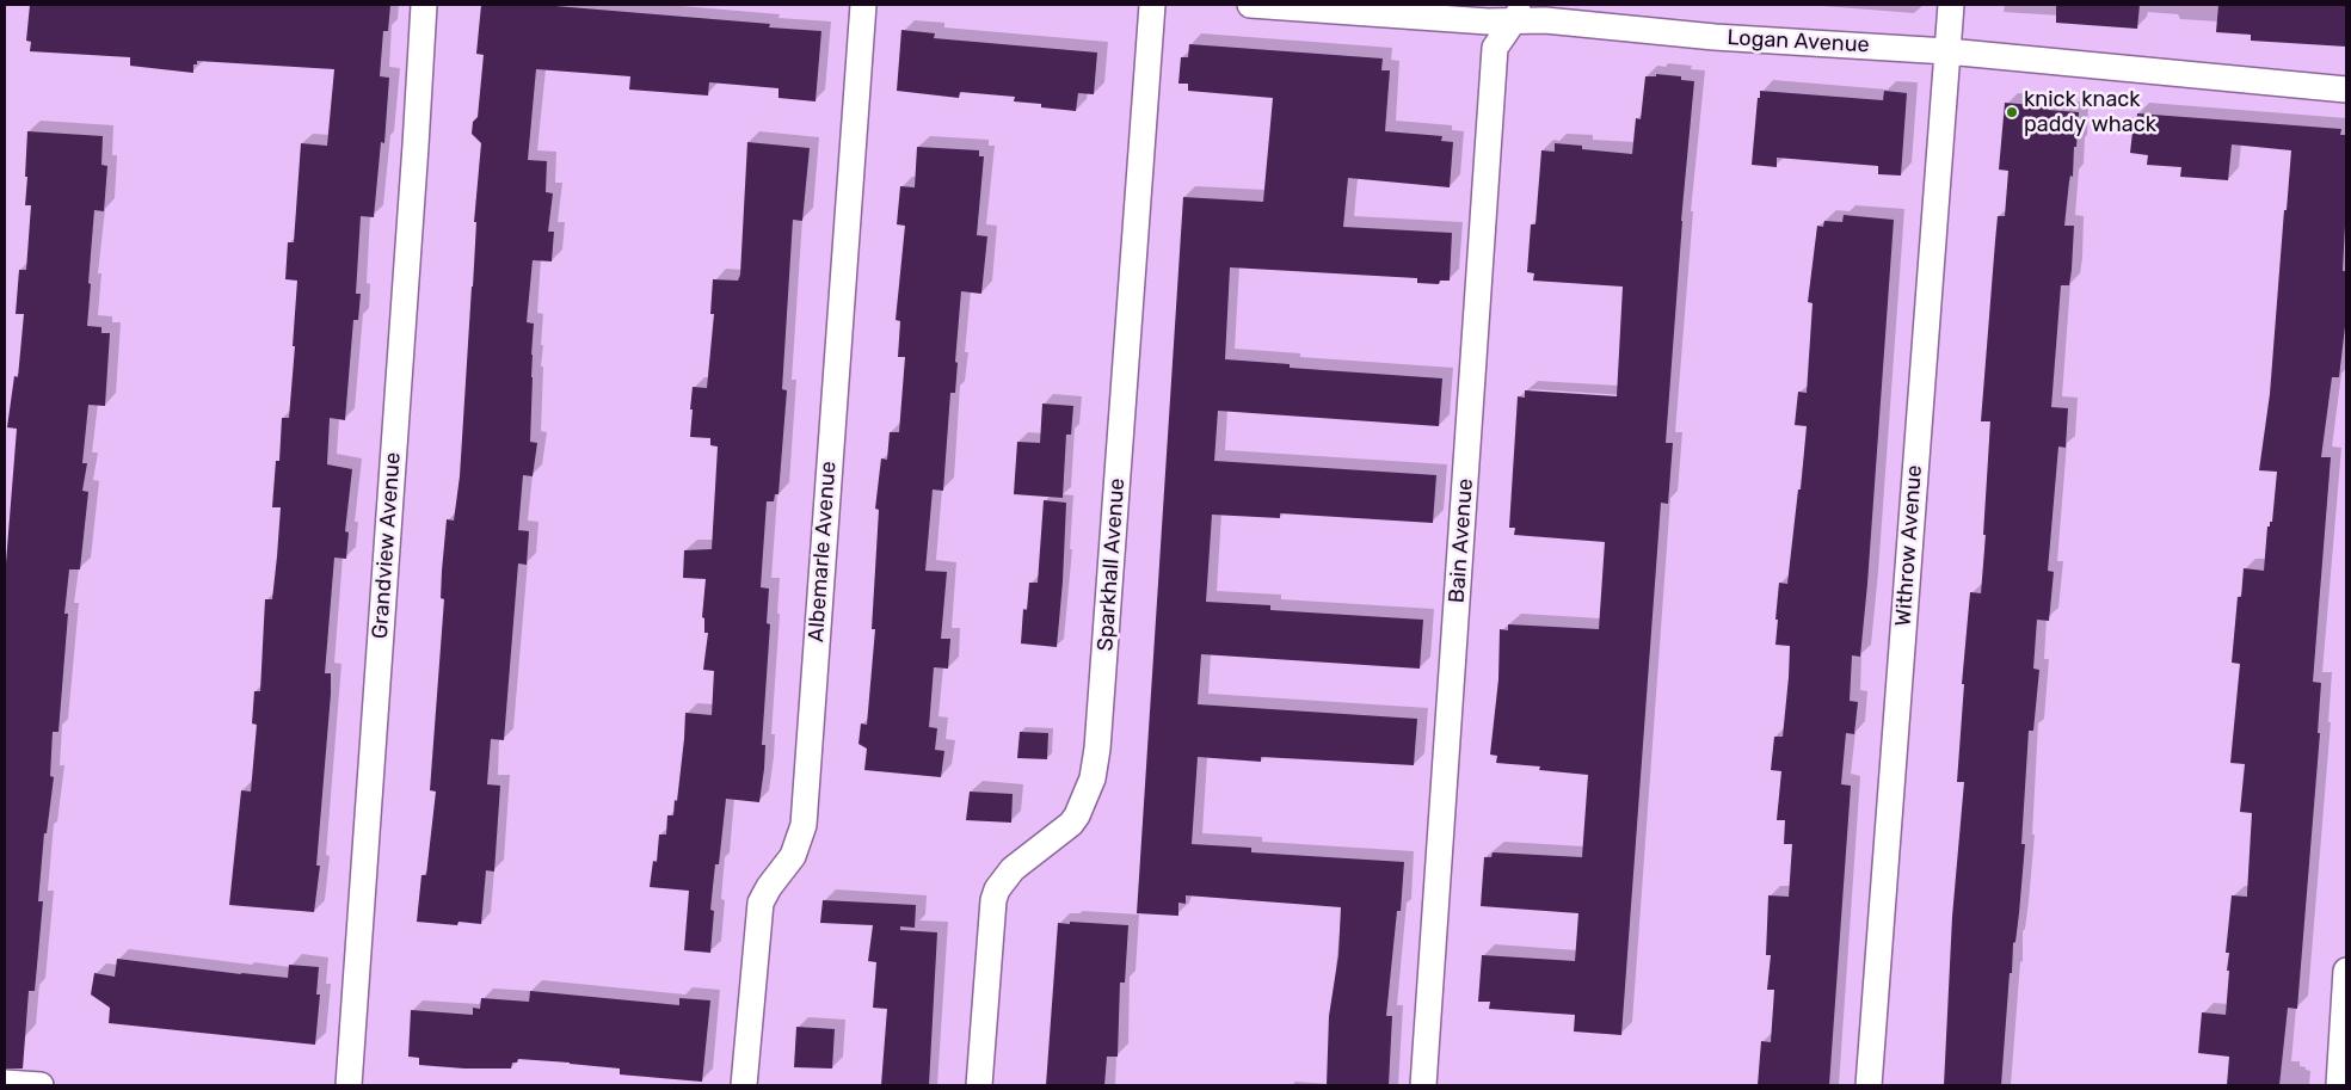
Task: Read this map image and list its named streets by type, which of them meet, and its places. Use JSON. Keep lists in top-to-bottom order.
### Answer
{
  "streets": {
    "street": [
      "Logan Avenue",
      "Bain Avenue",
      "Grandview Avenue",
      "Withrow Avenue",
      "Albemarle Avenue",
      "Sparkhall Avenue"
    ]
  },
  "crossings": [
    ["Logan Avenue", "Bain Avenue"],
    ["Logan Avenue", "Withrow Avenue"]
  ],
  "places": ["knick knack paddy whack"]
}
